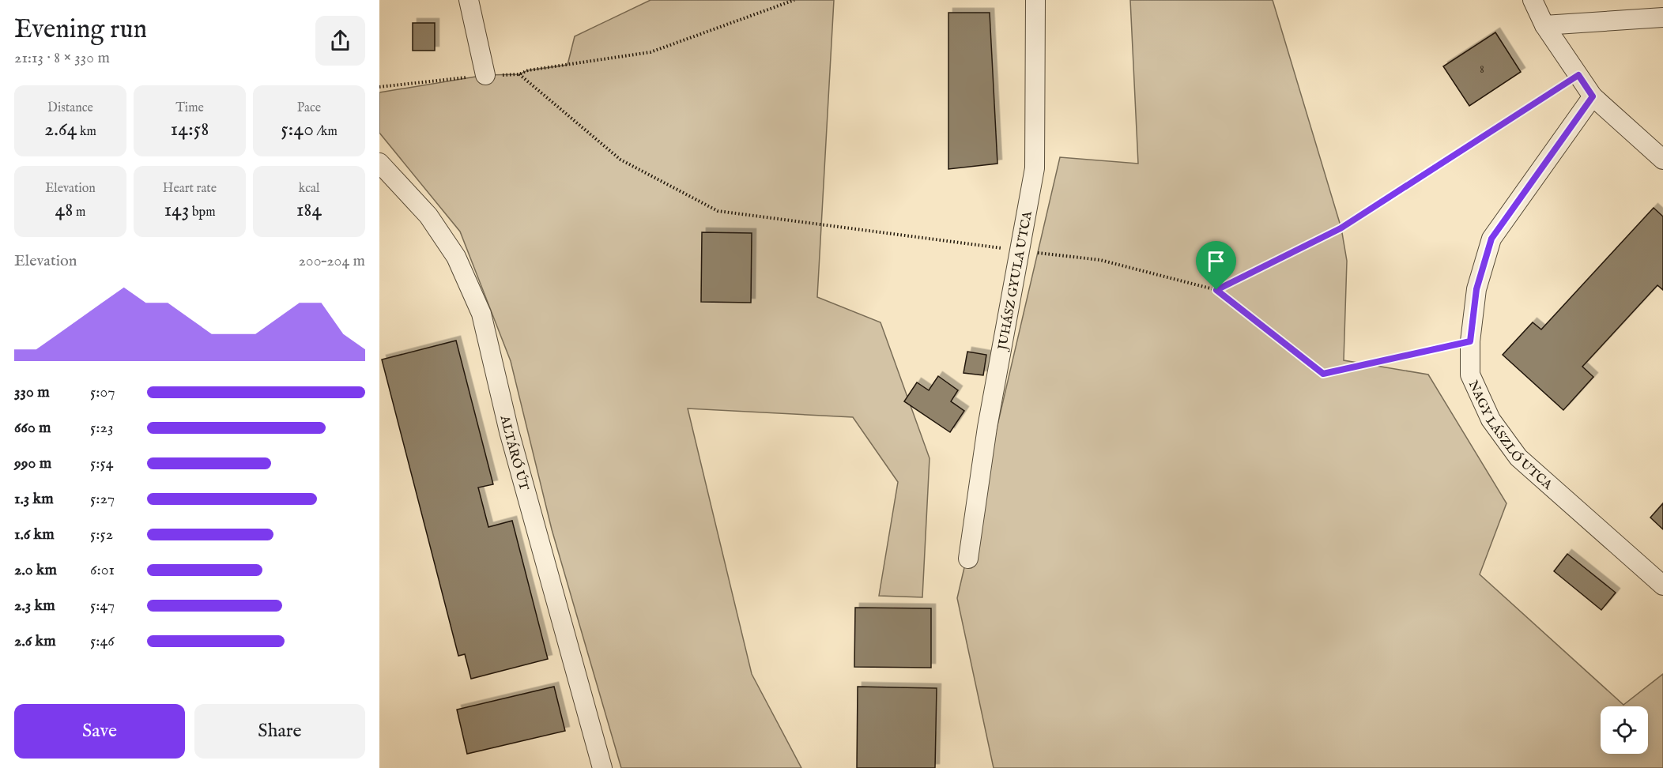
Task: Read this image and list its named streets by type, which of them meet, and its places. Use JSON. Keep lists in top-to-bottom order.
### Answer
{
  "streets": {
    "street": ["JUHÁSZ GYULA UTCA", "NAGY LÁSZLÓ UTCA", "ALTÁRÓ ÚT"]
  },
  "house_numbers": ["8"],
  "page": {
    "heading": ["Evening run", "21:13 · 8 × 330 m"],
    "stats": [
      ["Distance", "2.64 km"],
      ["Time", "14:58"],
      ["Pace", "5:40 /km"],
      ["Elevation", "48 m"],
      ["Heart rate", "143 bpm"],
      ["kcal", "184"]
    ],
    "chart": ["Elevation", "200–204 m"],
    "list": [
      {
        "name": "330 m",
        "note": "5:07"
      },
      {
        "name": "660 m",
        "note": "5:23"
      },
      {
        "name": "990 m",
        "note": "5:54"
      },
      {
        "name": "1.3 km",
        "note": "5:27"
      },
      {
        "name": "1.6 km",
        "note": "5:52"
      },
      {
        "name": "2.0 km",
        "note": "6:01"
      },
      {
        "name": "2.3 km",
        "note": "5:47"
      },
      {
        "name": "2.6 km",
        "note": "5:46"
      }
    ],
    "buttons": ["Save", "Share"]
  }
}
